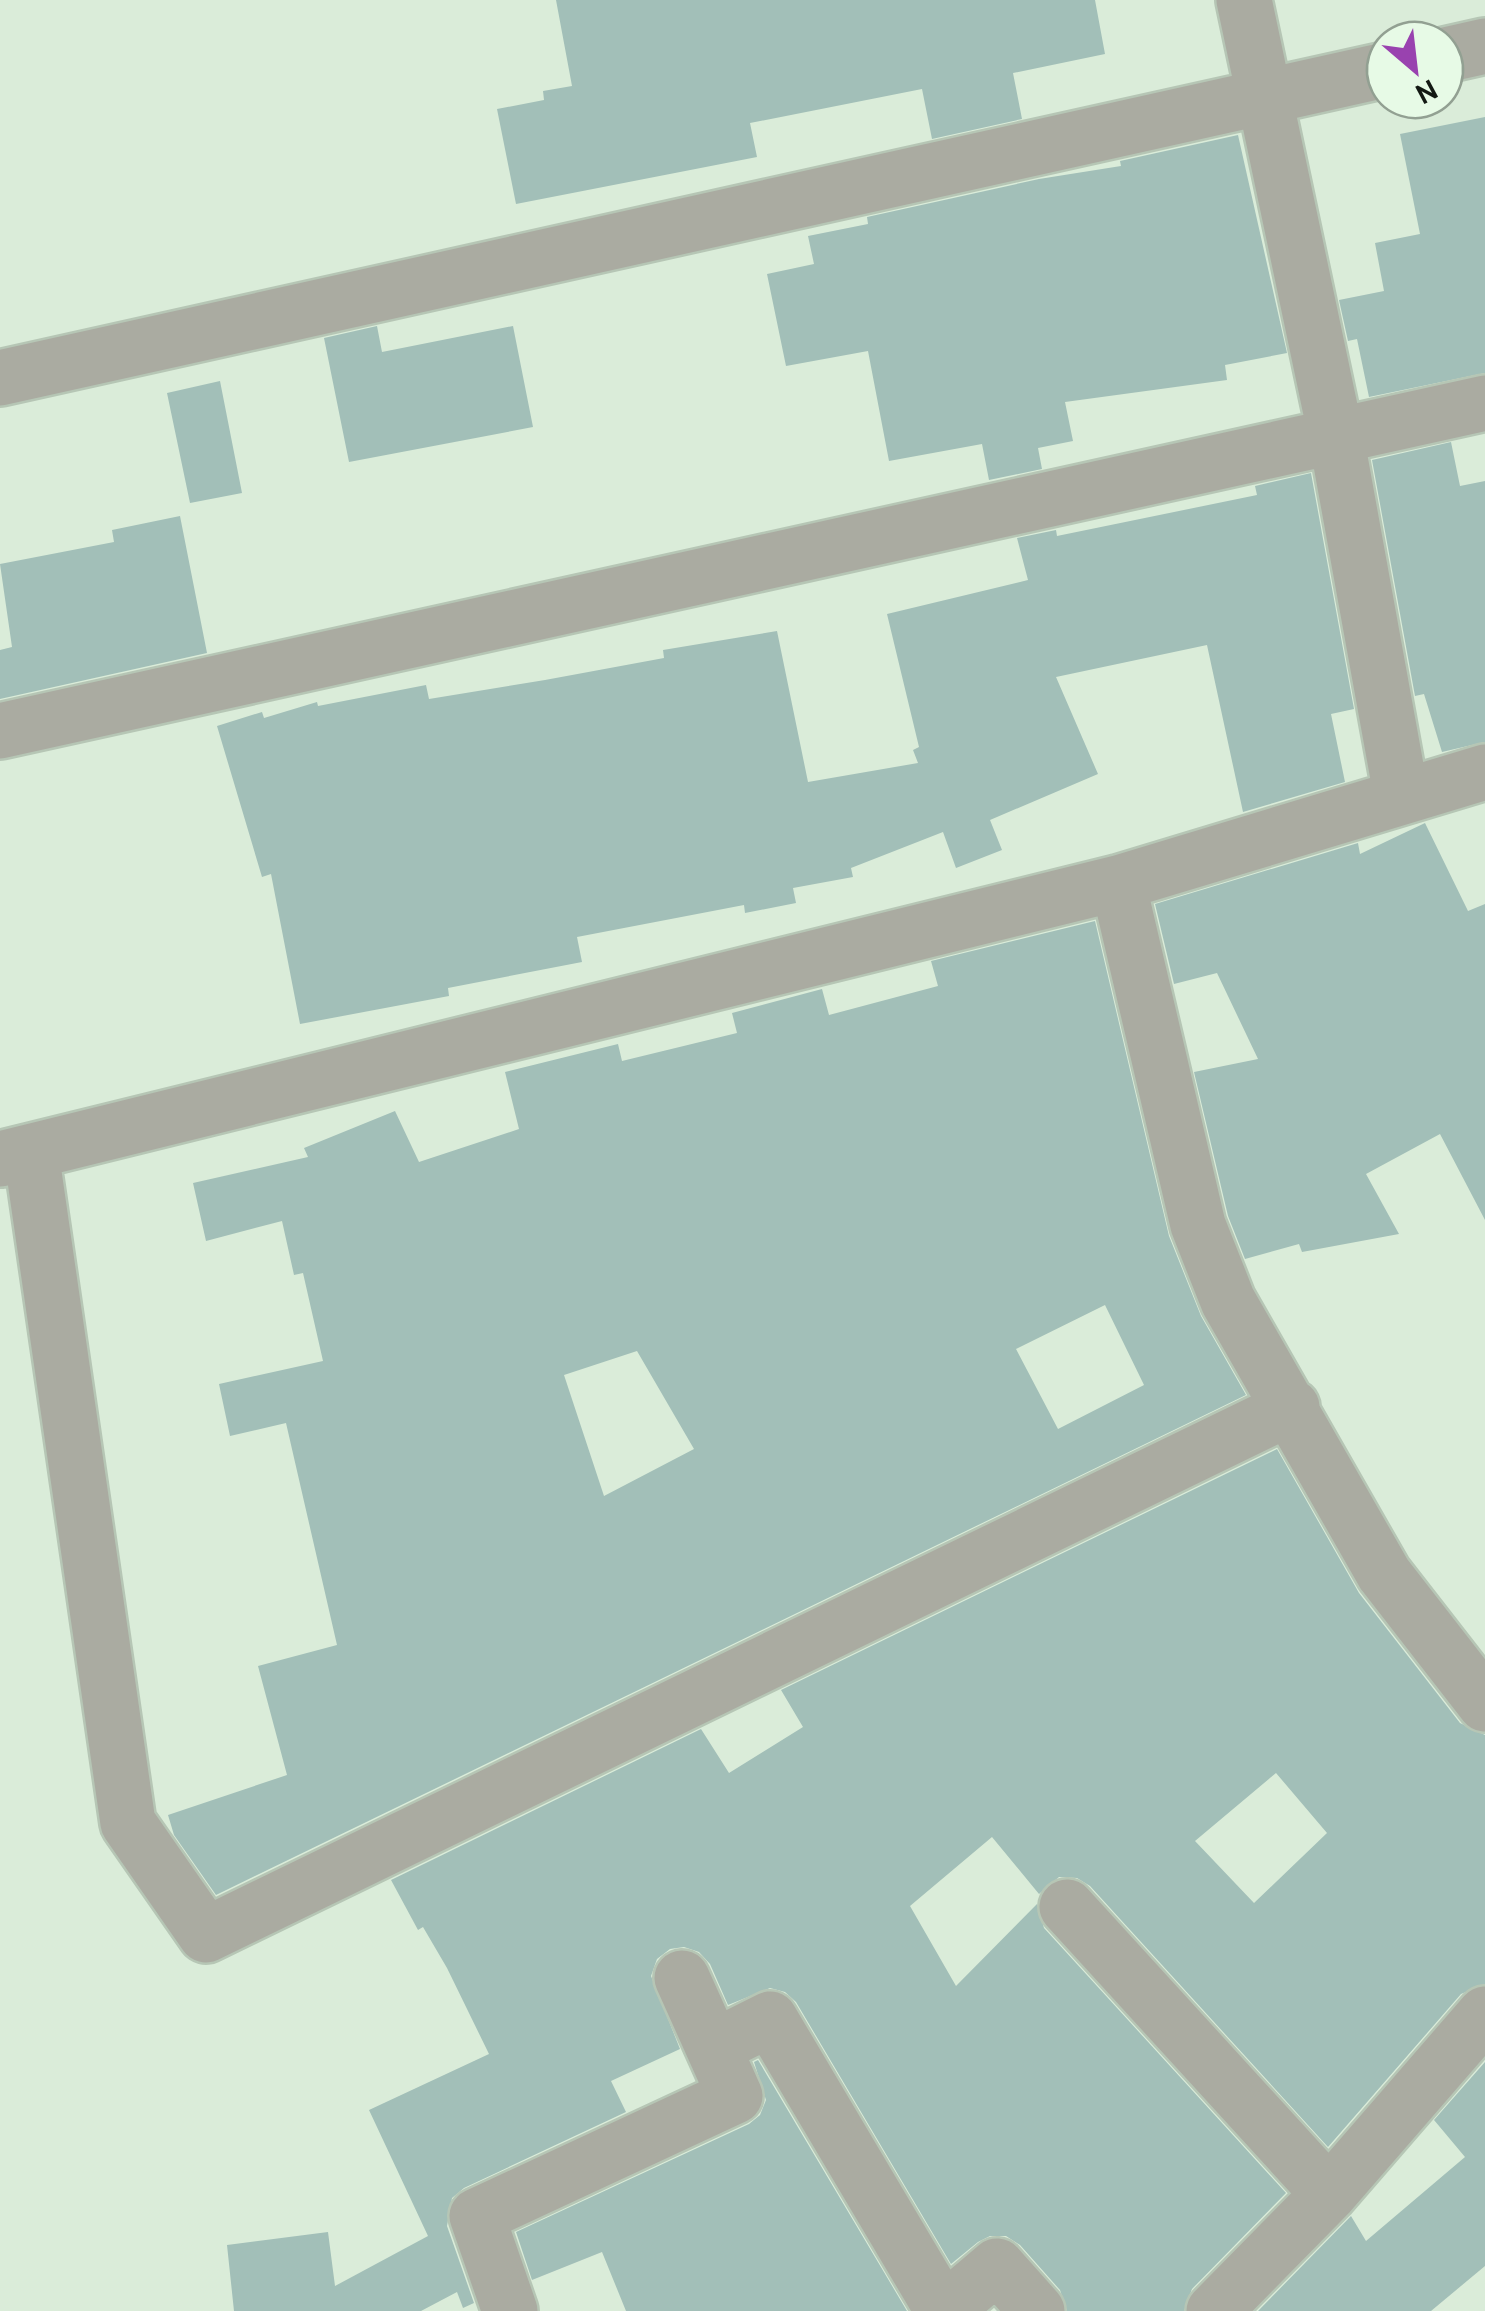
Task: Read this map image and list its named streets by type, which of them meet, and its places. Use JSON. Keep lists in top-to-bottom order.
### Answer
{
  "north": "bottom right"
}
